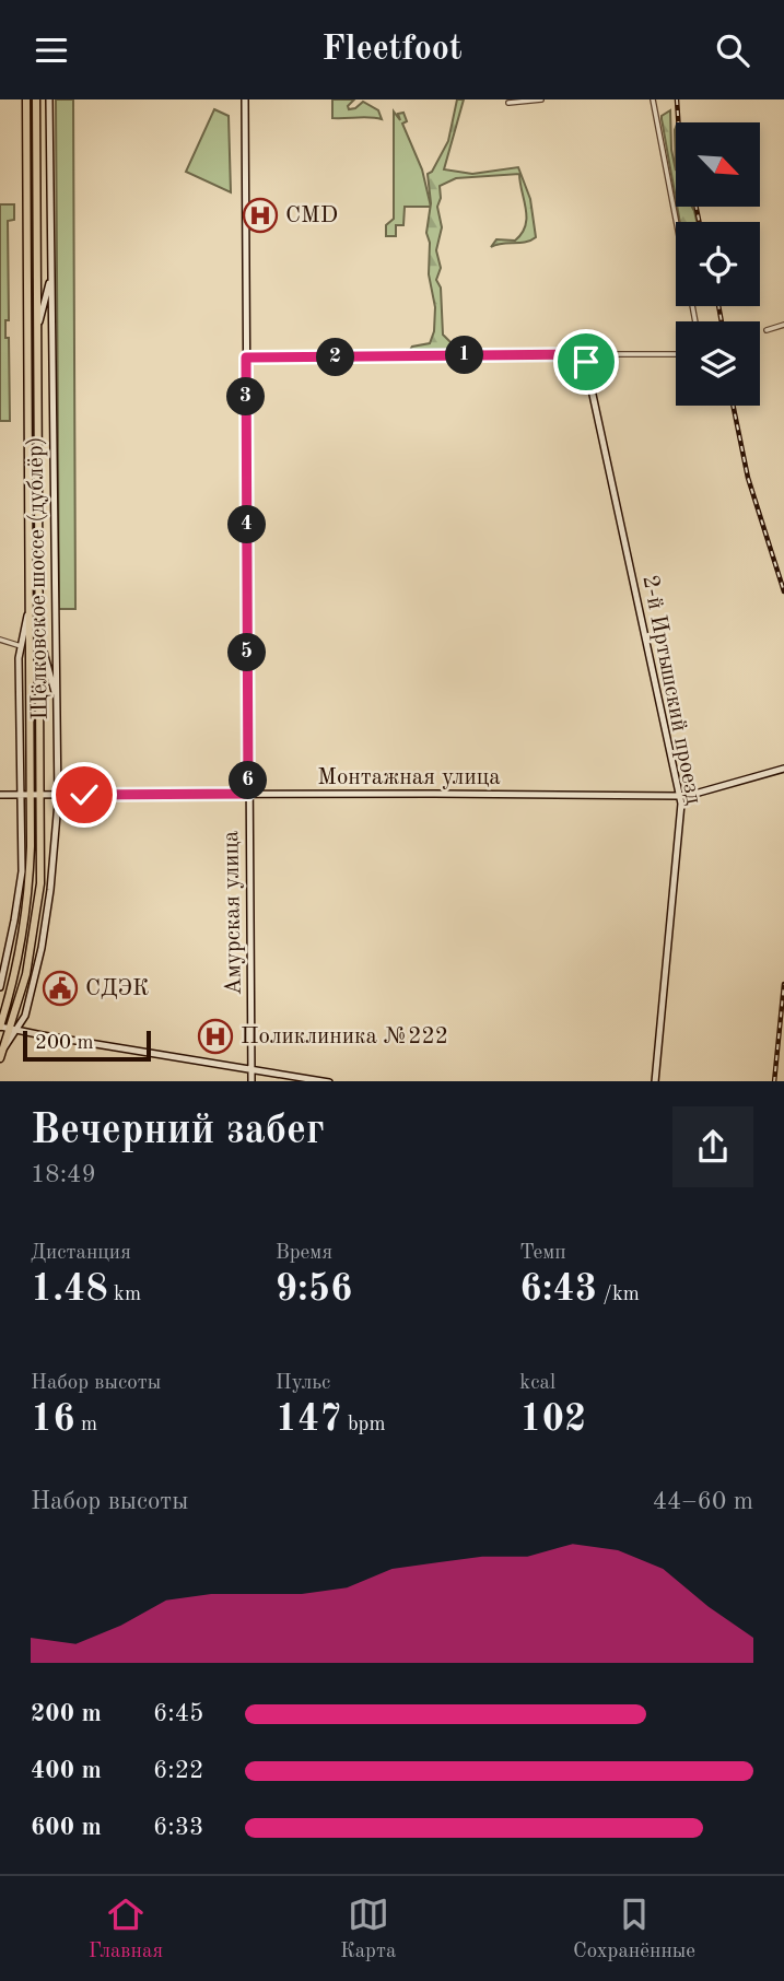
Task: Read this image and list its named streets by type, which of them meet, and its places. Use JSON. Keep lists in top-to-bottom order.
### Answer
{
  "streets": {
    "street": [
      "Щёлковское шоссе (дублёр)",
      "2-й Иртышский проезд",
      "Монтажная улица",
      "Амурская улица"
    ]
  },
  "crossings": [
    ["Щёлковское шоссе (дублёр)", "Монтажная улица"],
    ["2-й Иртышский проезд", "Монтажная улица"],
    ["Монтажная улица", "Амурская улица"]
  ],
  "places": {
    "hospital": ["CMD", "Поликлиника №222"],
    "public building": ["СДЭК"]
  },
  "scale_bar": "200 m",
  "north": "bottom right",
  "page": {
    "header": "Fleetfoot",
    "pins": [
      "1",
      "2",
      "3",
      "4",
      "5",
      "6"
    ],
    "scale": "200 m",
    "heading": ["Вечерний забег", "18:49"],
    "stats": [
      ["Дистанция", "1.48 km"],
      ["Время", "9:56"],
      ["Темп", "6:43 /km"],
      ["Набор высоты", "16 m"],
      ["Пульс", "147 bpm"],
      ["kcal", "102"]
    ],
    "chart": ["Набор высоты", "44–60 m"],
    "list": [
      {
        "name": "200 m",
        "note": "6:45"
      },
      {
        "name": "400 m",
        "note": "6:22"
      },
      {
        "name": "600 m",
        "note": "6:33"
      }
    ],
    "tabs": ["Главная", "Карта", "Сохранённые"]
  }
}
